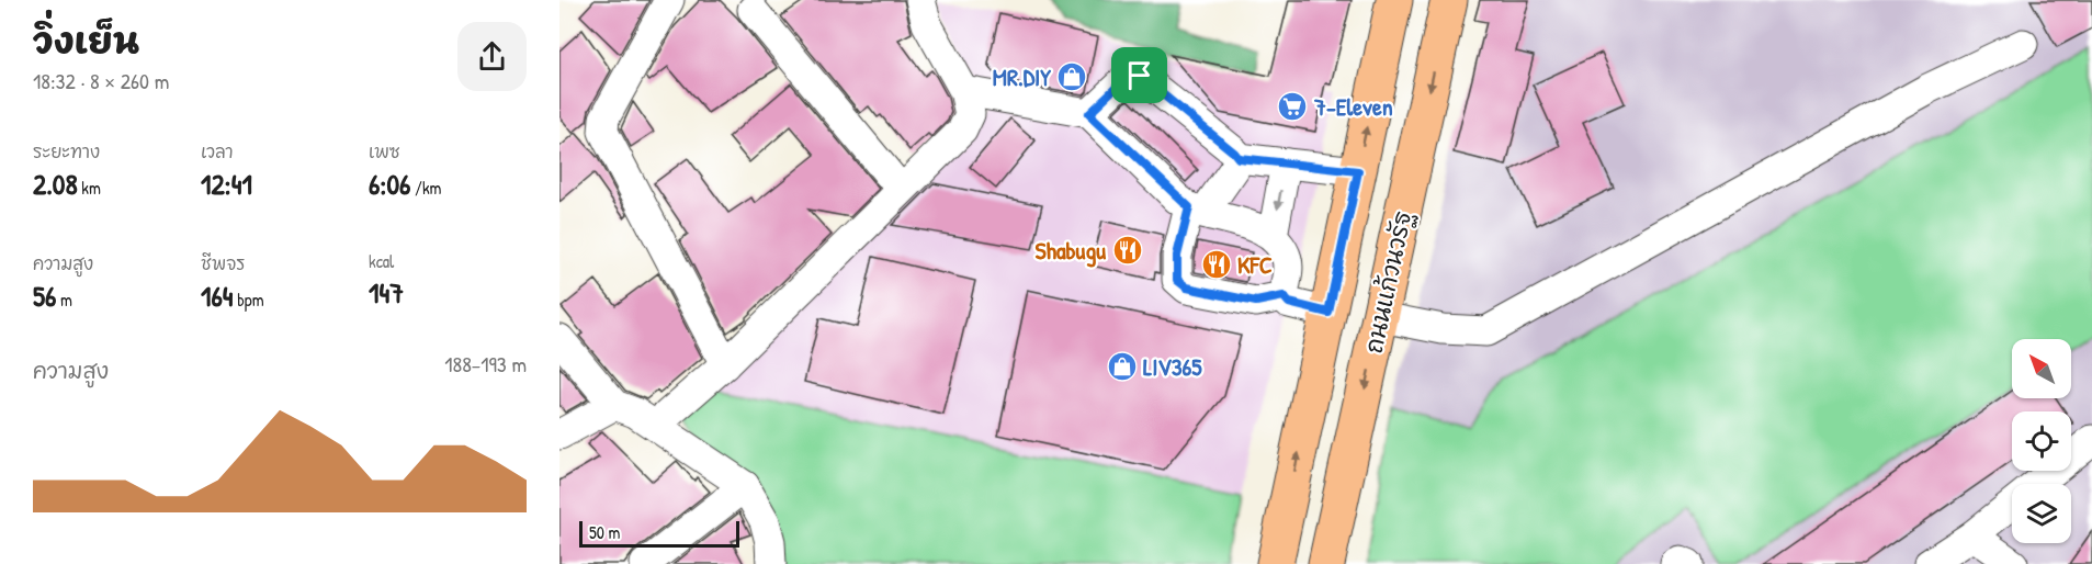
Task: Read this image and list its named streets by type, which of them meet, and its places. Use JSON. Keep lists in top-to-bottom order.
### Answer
{
  "streets": {
    "main road": ["ถนนแก้วนวรัฐ"]
  },
  "places": {
    "shop": ["MR.DIY", "LIV365"],
    "supermarket": ["7-Eleven"],
    "restaurant": ["Shabugu", "KFC"]
  },
  "scale_bar": "50 m",
  "north": "top left",
  "page": {
    "heading": ["วิ่งเย็น", "18:32 · 8 × 260 m"],
    "stats": [
      ["ระยะทาง", "2.08 km"],
      ["เวลา", "12:41"],
      ["เพซ", "6:06 /km"],
      ["ความสูง", "56 m"],
      ["ชีพจร", "164 bpm"],
      ["kcal", "147"]
    ],
    "chart": ["ความสูง", "188–193 m"],
    "scale": "50 m"
  }
}
